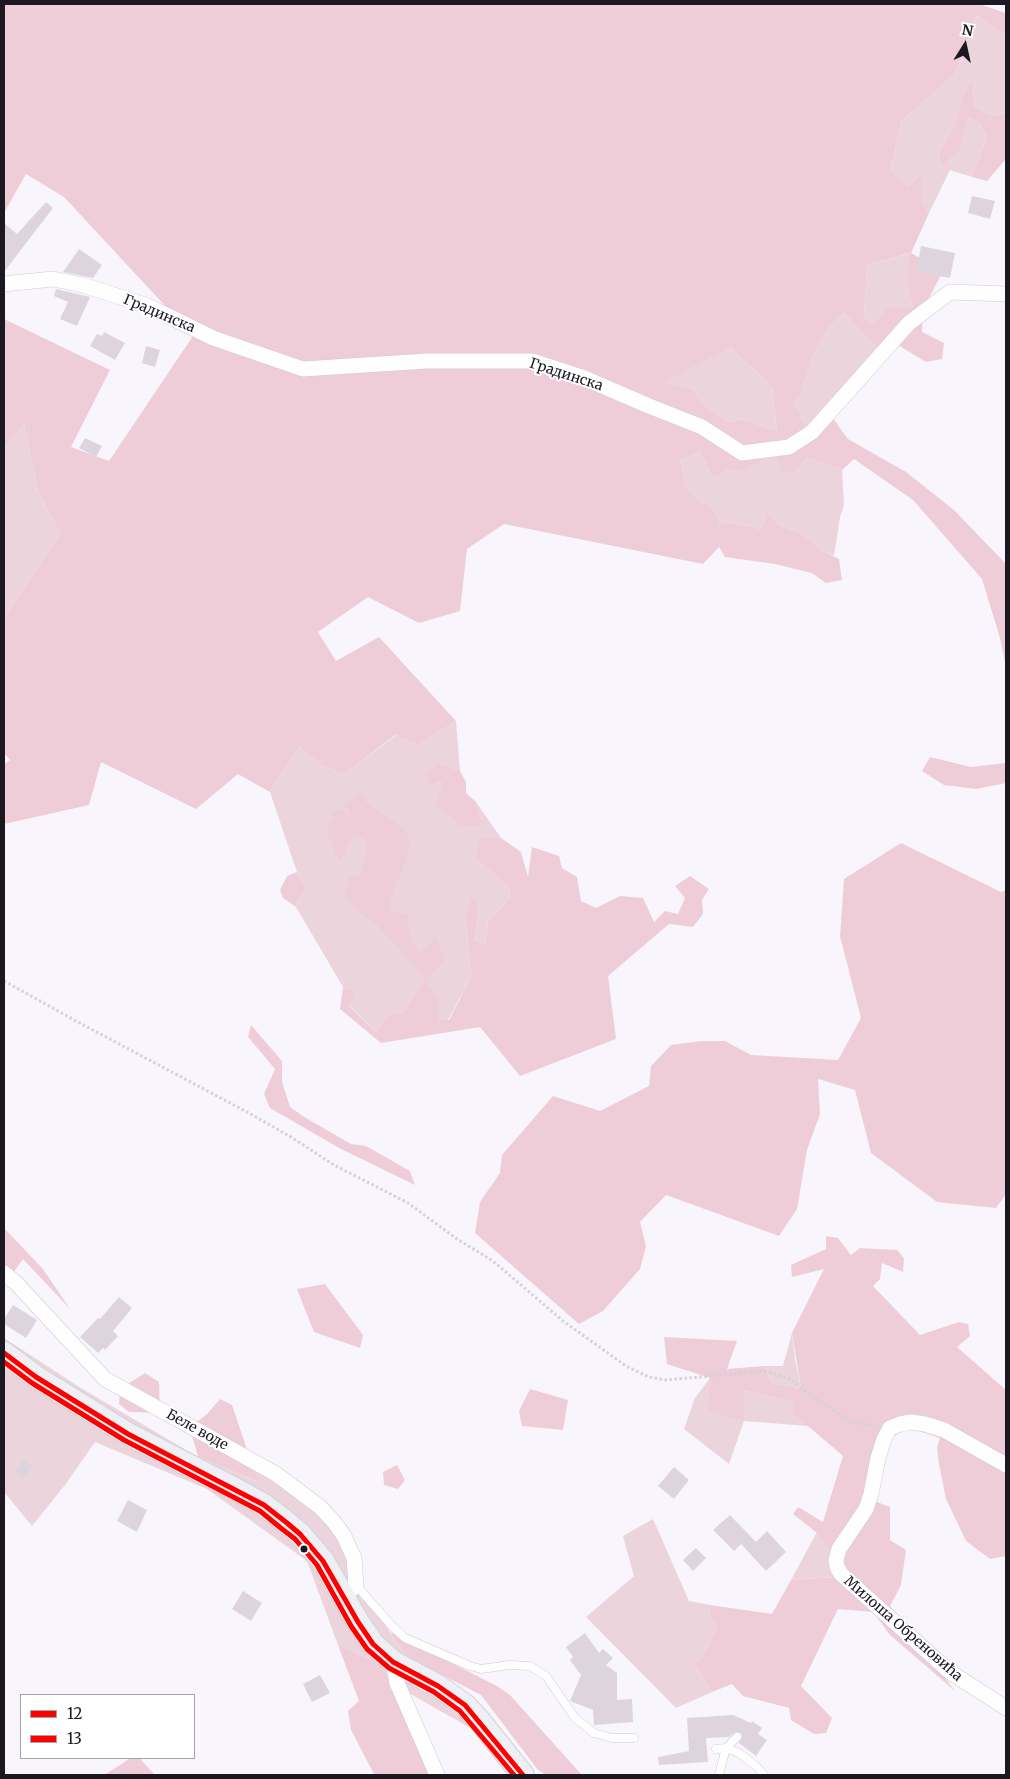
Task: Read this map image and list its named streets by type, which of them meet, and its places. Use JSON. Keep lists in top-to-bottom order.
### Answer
{
  "streets": {
    "street": ["Градинска", "Беле воде", "Милоша Обреновића"]
  },
  "lines": ["transit line 12", "transit line 13"],
  "legend": ["12", "13"],
  "north": "top"
}
